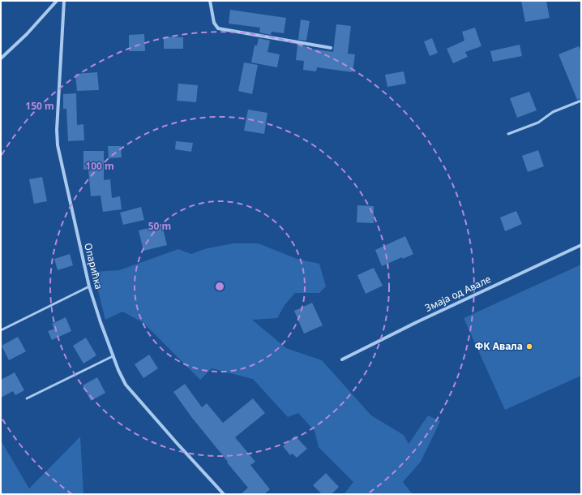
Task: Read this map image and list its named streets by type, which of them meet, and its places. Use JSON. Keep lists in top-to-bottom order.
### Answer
{
  "streets": {
    "street": ["Опарићка", "Змаја од Авале"]
  },
  "places": ["ФК Авала"],
  "rings": ["150 m", "100 m", "50 m"]
}
